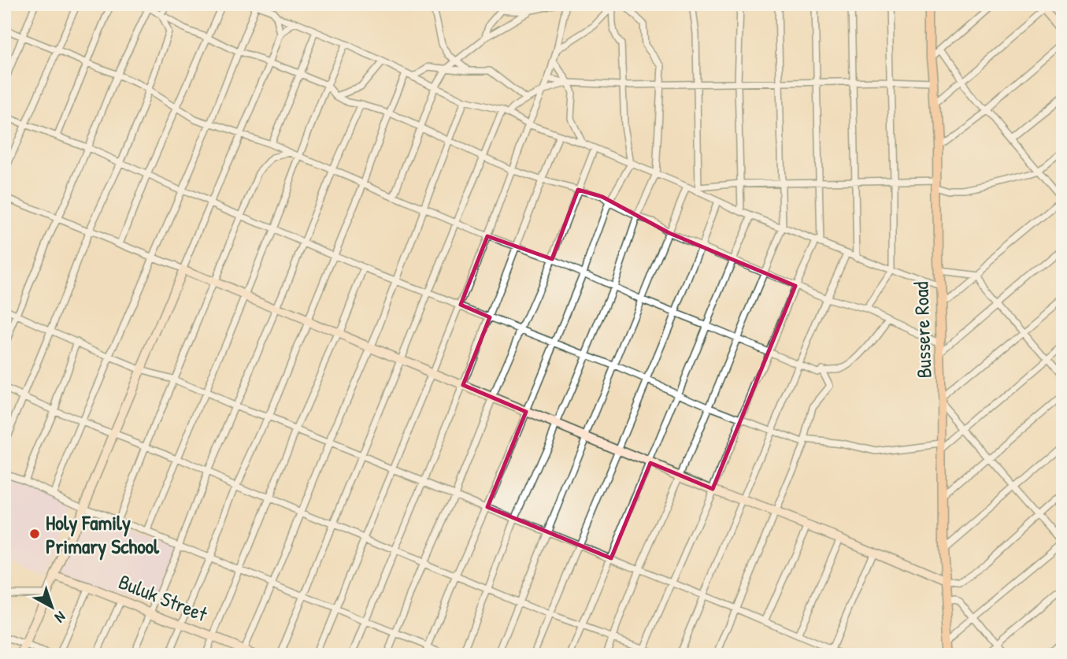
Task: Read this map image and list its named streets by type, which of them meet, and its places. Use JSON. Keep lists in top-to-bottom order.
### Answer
{
  "streets": {
    "main road": ["Bussere Road"],
    "street": ["Buluk Street"]
  },
  "places": ["Holy Family Primary School"],
  "north": "bottom right"
}
